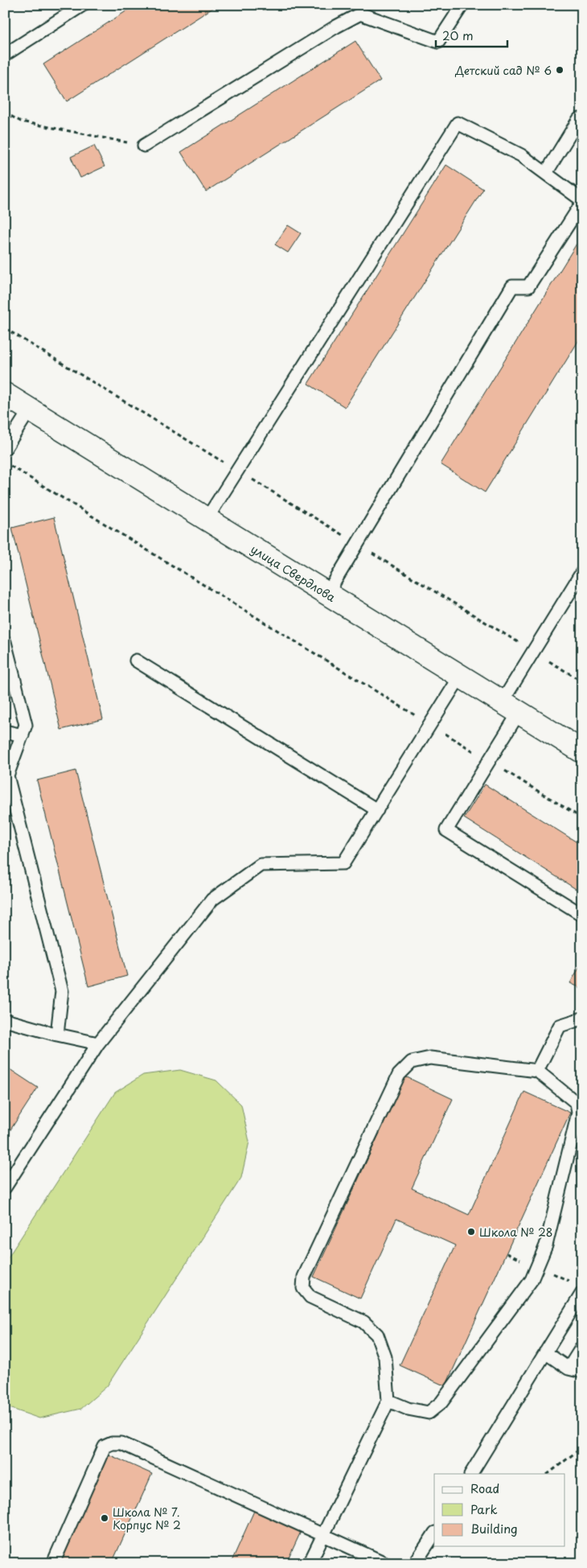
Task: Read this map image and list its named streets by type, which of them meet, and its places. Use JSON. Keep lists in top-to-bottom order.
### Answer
{
  "streets": {
    "main road": ["улица Свердлова"]
  },
  "places": ["Детский сад № 6", "Школа № 28", "Школа № 7. Корпус № 2"],
  "legend": ["Road", "Park", "Building"],
  "scale_bar": "20 m"
}
